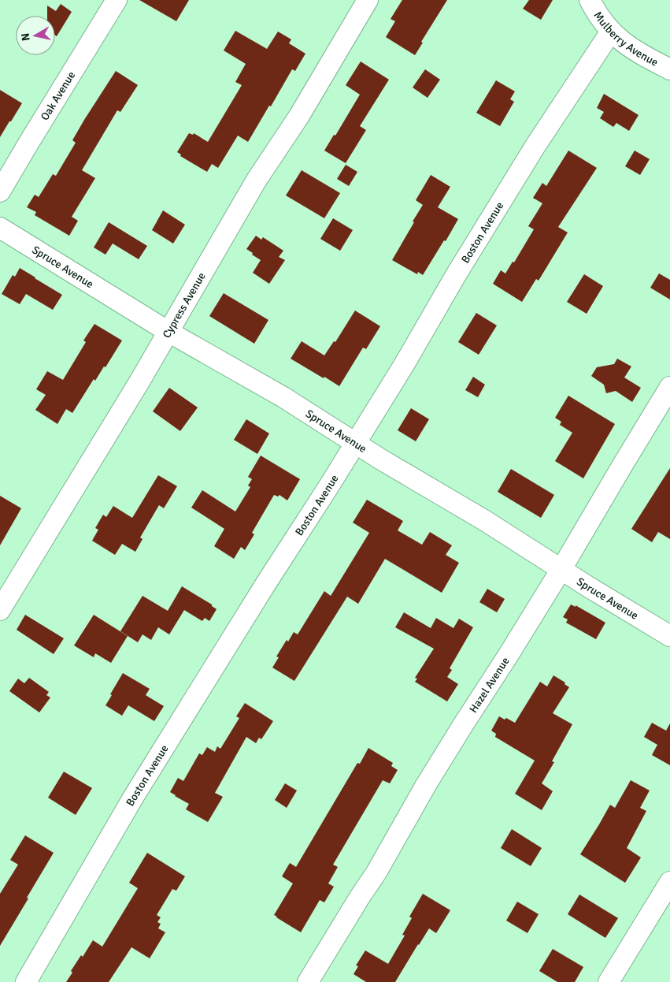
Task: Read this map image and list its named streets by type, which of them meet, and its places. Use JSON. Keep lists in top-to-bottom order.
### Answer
{
  "streets": {
    "street": [
      "Mulberry Avenue",
      "Oak Avenue",
      "Boston Avenue",
      "Spruce Avenue",
      "Cypress Avenue",
      "Hazel Avenue"
    ]
  },
  "crossings": [
    ["Mulberry Avenue", "Boston Avenue"],
    ["Boston Avenue", "Spruce Avenue"],
    ["Spruce Avenue", "Cypress Avenue"],
    ["Spruce Avenue", "Hazel Avenue"]
  ],
  "north": "left"
}
